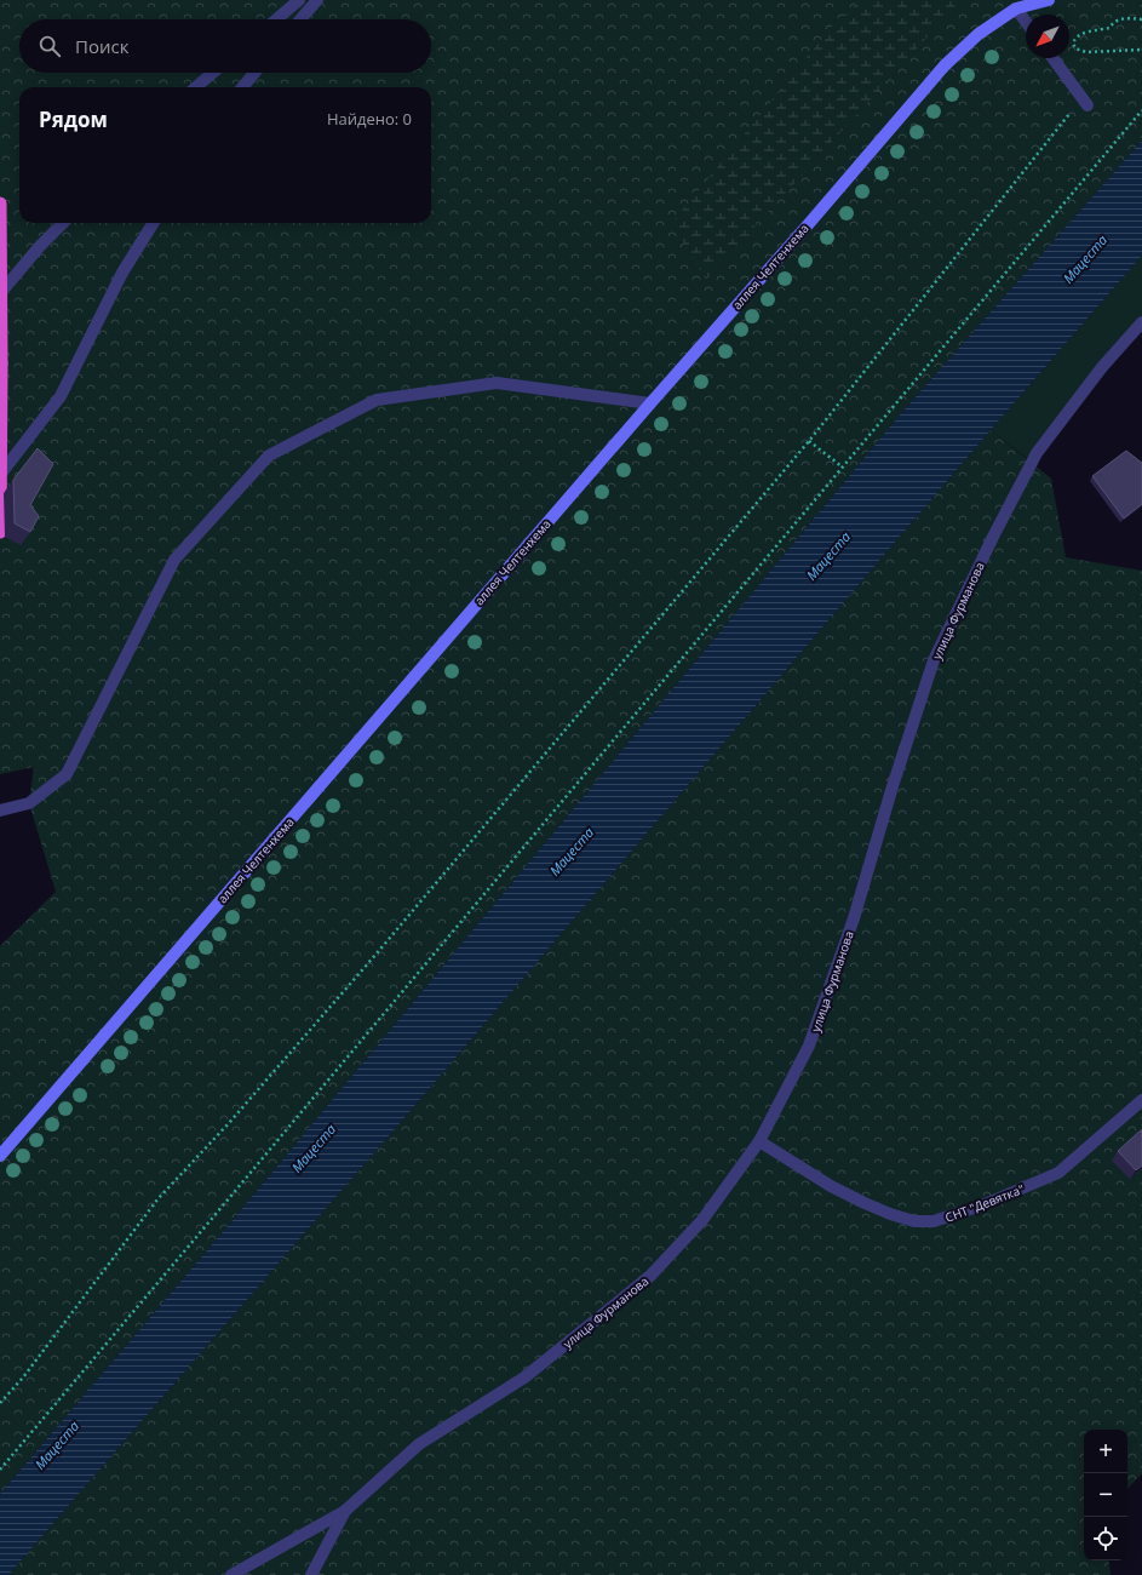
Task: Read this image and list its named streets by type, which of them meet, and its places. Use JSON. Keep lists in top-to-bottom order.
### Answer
{
  "streets": {
    "main road": ["аллея Челтенхема"],
    "street": ["улица Фурманова", "СНТ \"Девятка\""]
  },
  "crossings": [
    ["улица Фурманова", "СНТ \"Девятка\""]
  ],
  "water": ["Мацеста"],
  "north": "bottom left",
  "page": {
    "search": "Поиск",
    "heading": ["Рядом", "Найдено: 0"],
    "map_buttons": ["+", "−"]
  }
}
